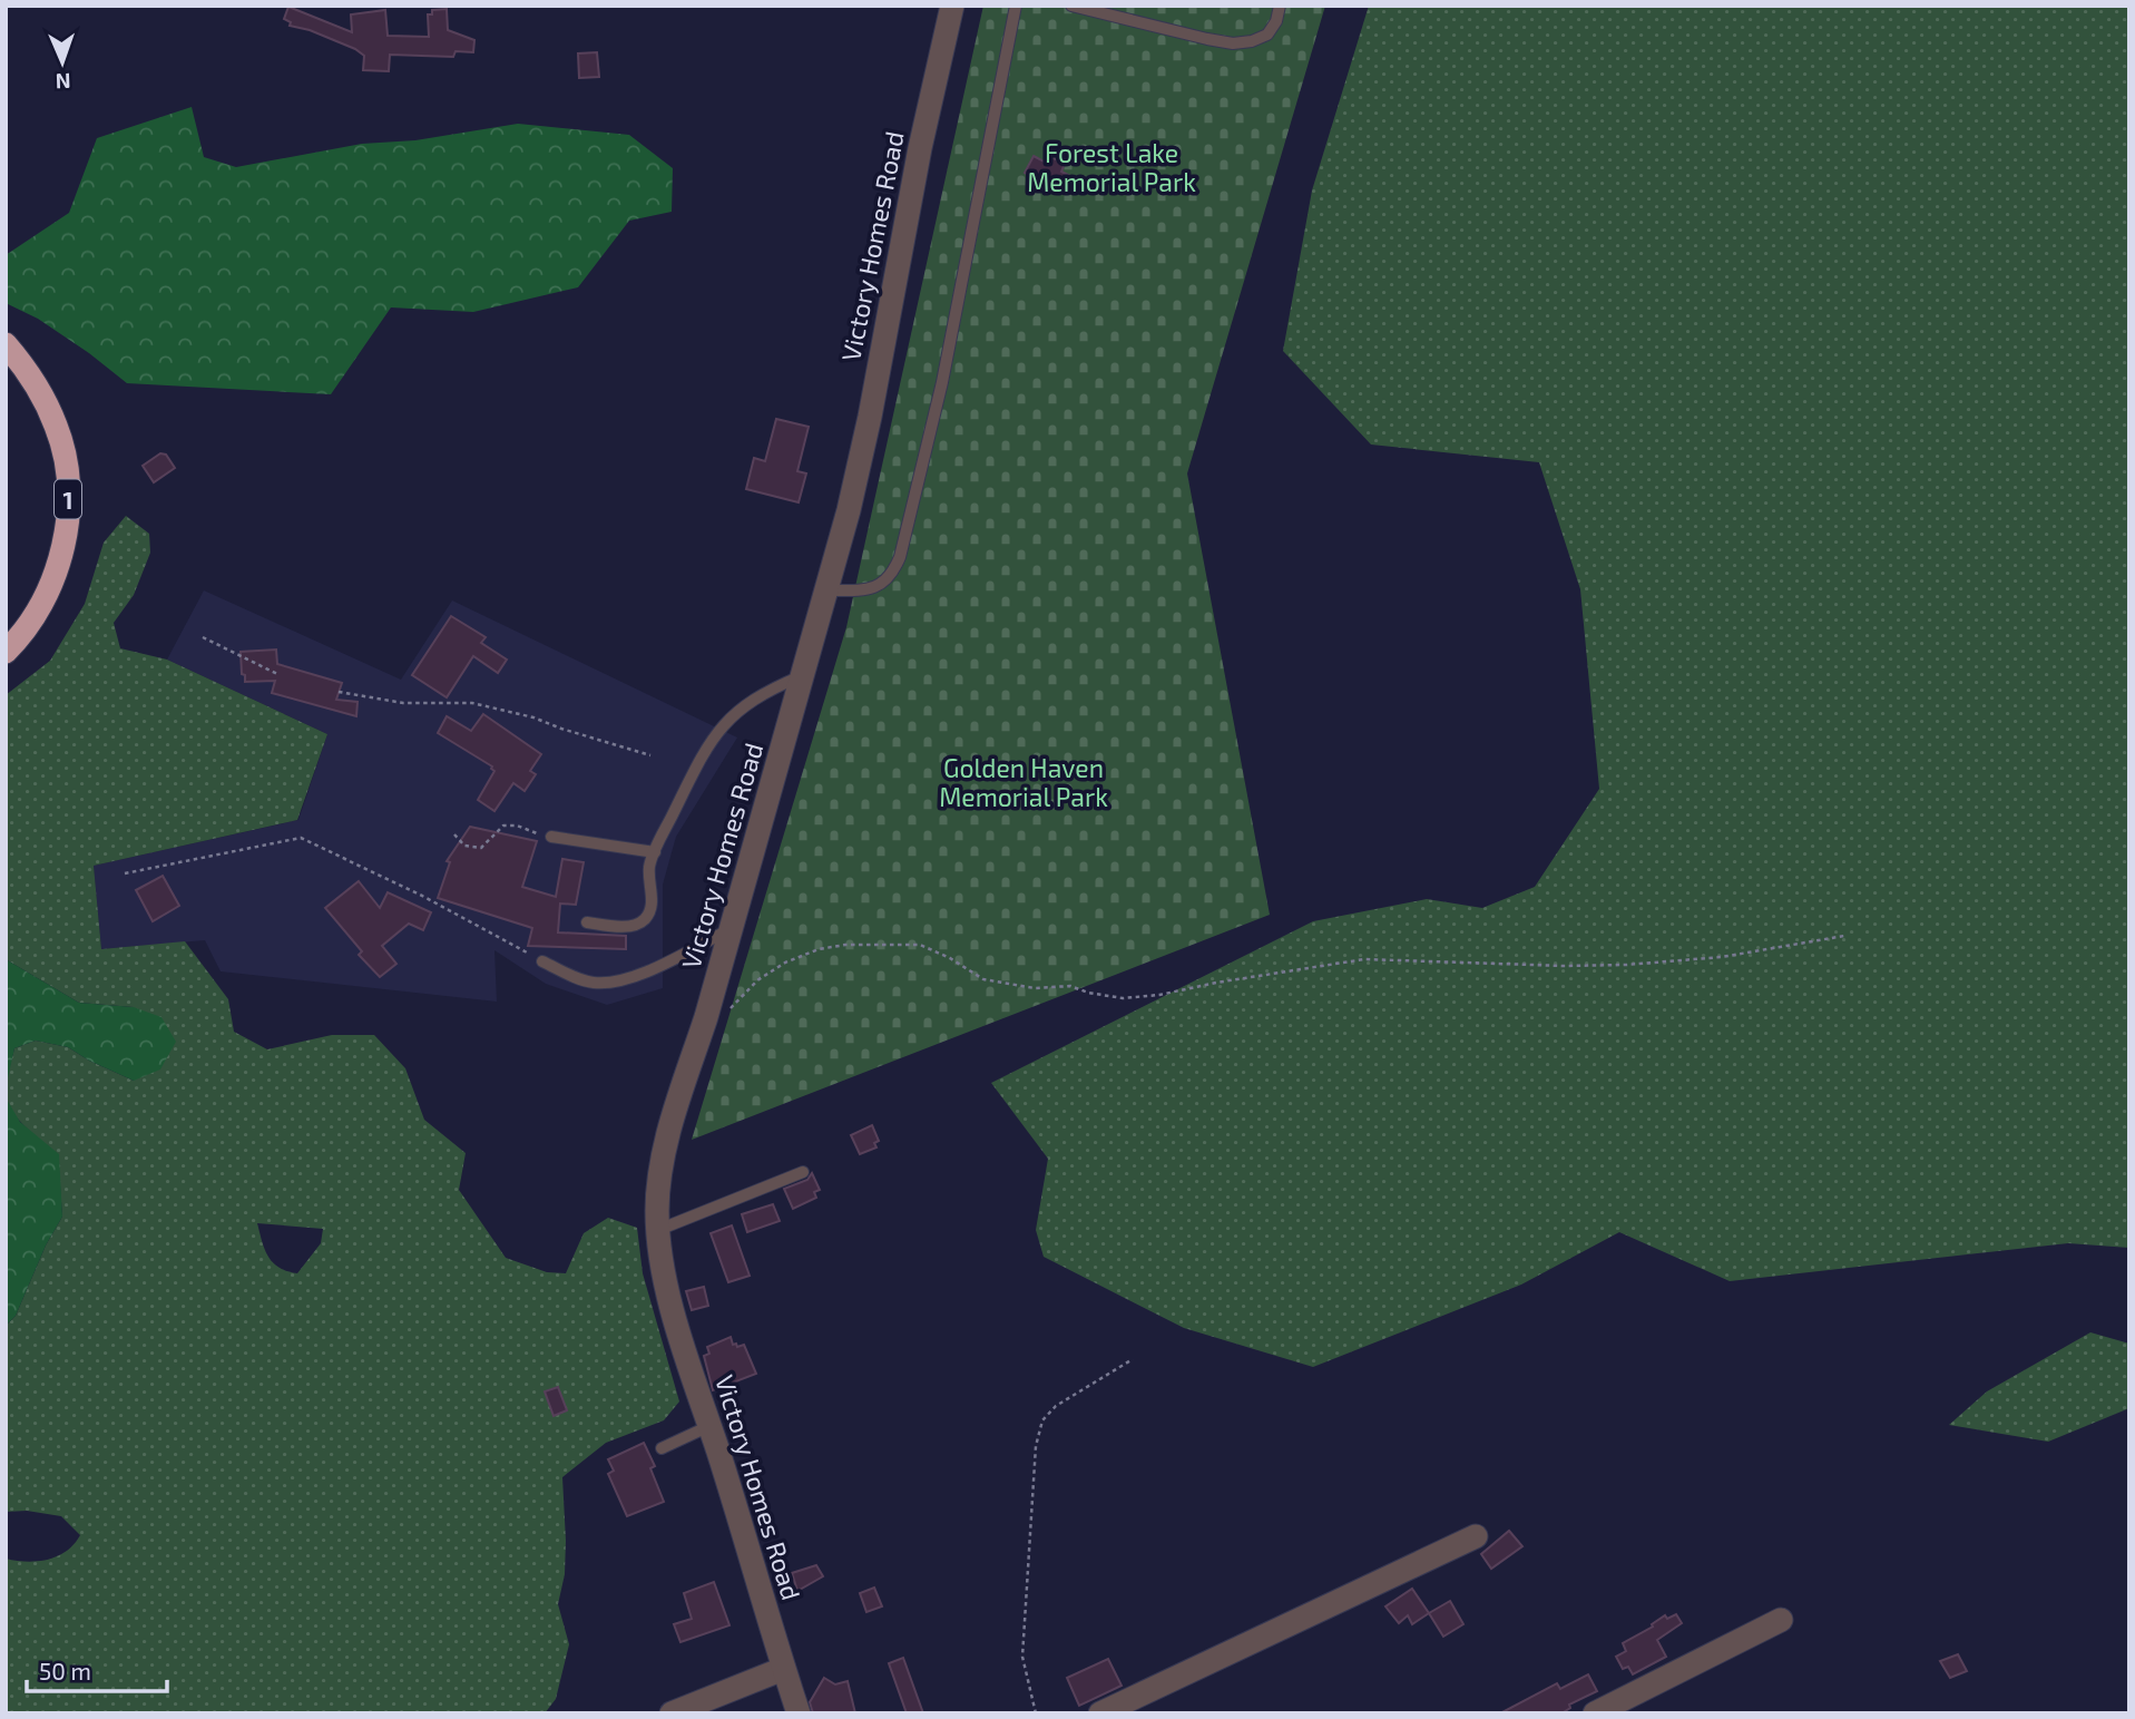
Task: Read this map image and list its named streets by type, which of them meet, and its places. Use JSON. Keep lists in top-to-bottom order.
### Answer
{
  "streets": {
    "highway": ["1"],
    "street": ["Victory Homes Road"]
  },
  "parks": ["Forest Lake Memorial Park", "Golden Haven Memorial Park"],
  "scale_bar": "50 m",
  "north": "bottom"
}
